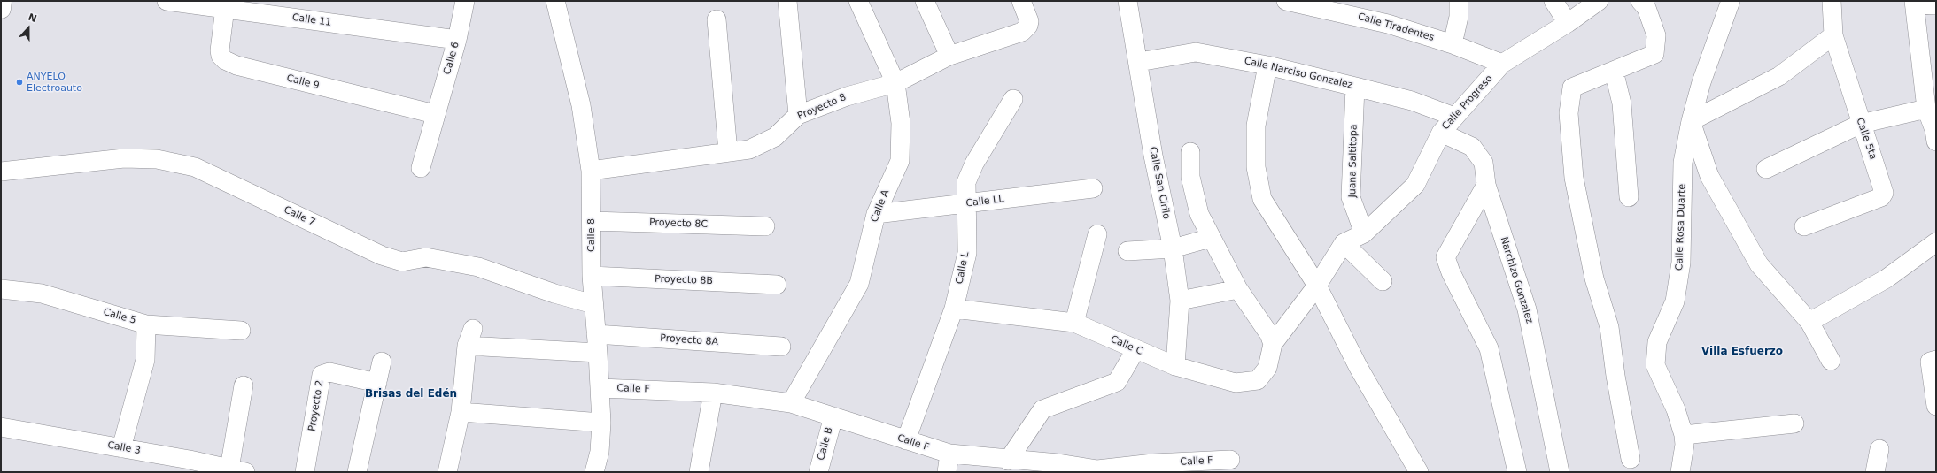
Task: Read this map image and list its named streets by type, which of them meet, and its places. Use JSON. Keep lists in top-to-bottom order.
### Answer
{
  "streets": {
    "street": [
      "Calle 11",
      "Calle Tiradentes",
      "Calle 6",
      "Calle Narciso Gonzalez",
      "Calle 9",
      "Calle Progreso",
      "Proyecto 8",
      "Calle 5ta",
      "Juana Saltitopa",
      "Calle San Cirilo",
      "Calle LL",
      "Calle A",
      "Calle 7",
      "Proyecto 8C",
      "Calle Rosa Duarte",
      "Calle 8",
      "Calle L",
      "Proyecto 8B",
      "Narchizo Gonzalez",
      "Calle 5",
      "Proyecto 8A",
      "Calle C",
      "Calle F",
      "Proyecto 2",
      "Calle B",
      "Calle 3"
    ]
  },
  "crossings": [
    ["Calle 11", "Calle 6"],
    ["Calle 11", "Calle 9"],
    ["Calle Tiradentes", "Calle Progreso"],
    ["Calle 6", "Calle 9"],
    ["Calle Narciso Gonzalez", "Calle Progreso"],
    ["Calle Narciso Gonzalez", "Juana Saltitopa"],
    ["Calle Narciso Gonzalez", "Calle San Cirilo"],
    ["Calle Progreso", "Juana Saltitopa"],
    ["Calle Progreso", "Narchizo Gonzalez"],
    ["Proyecto 8", "Calle A"],
    ["Proyecto 8", "Calle 8"],
    ["Calle San Cirilo", "Calle C"],
    ["Calle LL", "Calle A"],
    ["Calle LL", "Calle L"],
    ["Calle A", "Calle F"],
    ["Calle 7", "Calle 8"],
    ["Proyecto 8C", "Calle 8"],
    ["Calle 8", "Proyecto 8B"],
    ["Calle 8", "Proyecto 8A"],
    ["Calle 8", "Calle F"],
    ["Calle L", "Calle C"],
    ["Calle L", "Calle F"],
    ["Calle F", "Calle B"]
  ],
  "districts": ["Villa Esfuerzo", "Brisas del Edén"],
  "places": ["ANYELO Electroauto"],
  "north": "top"
}
